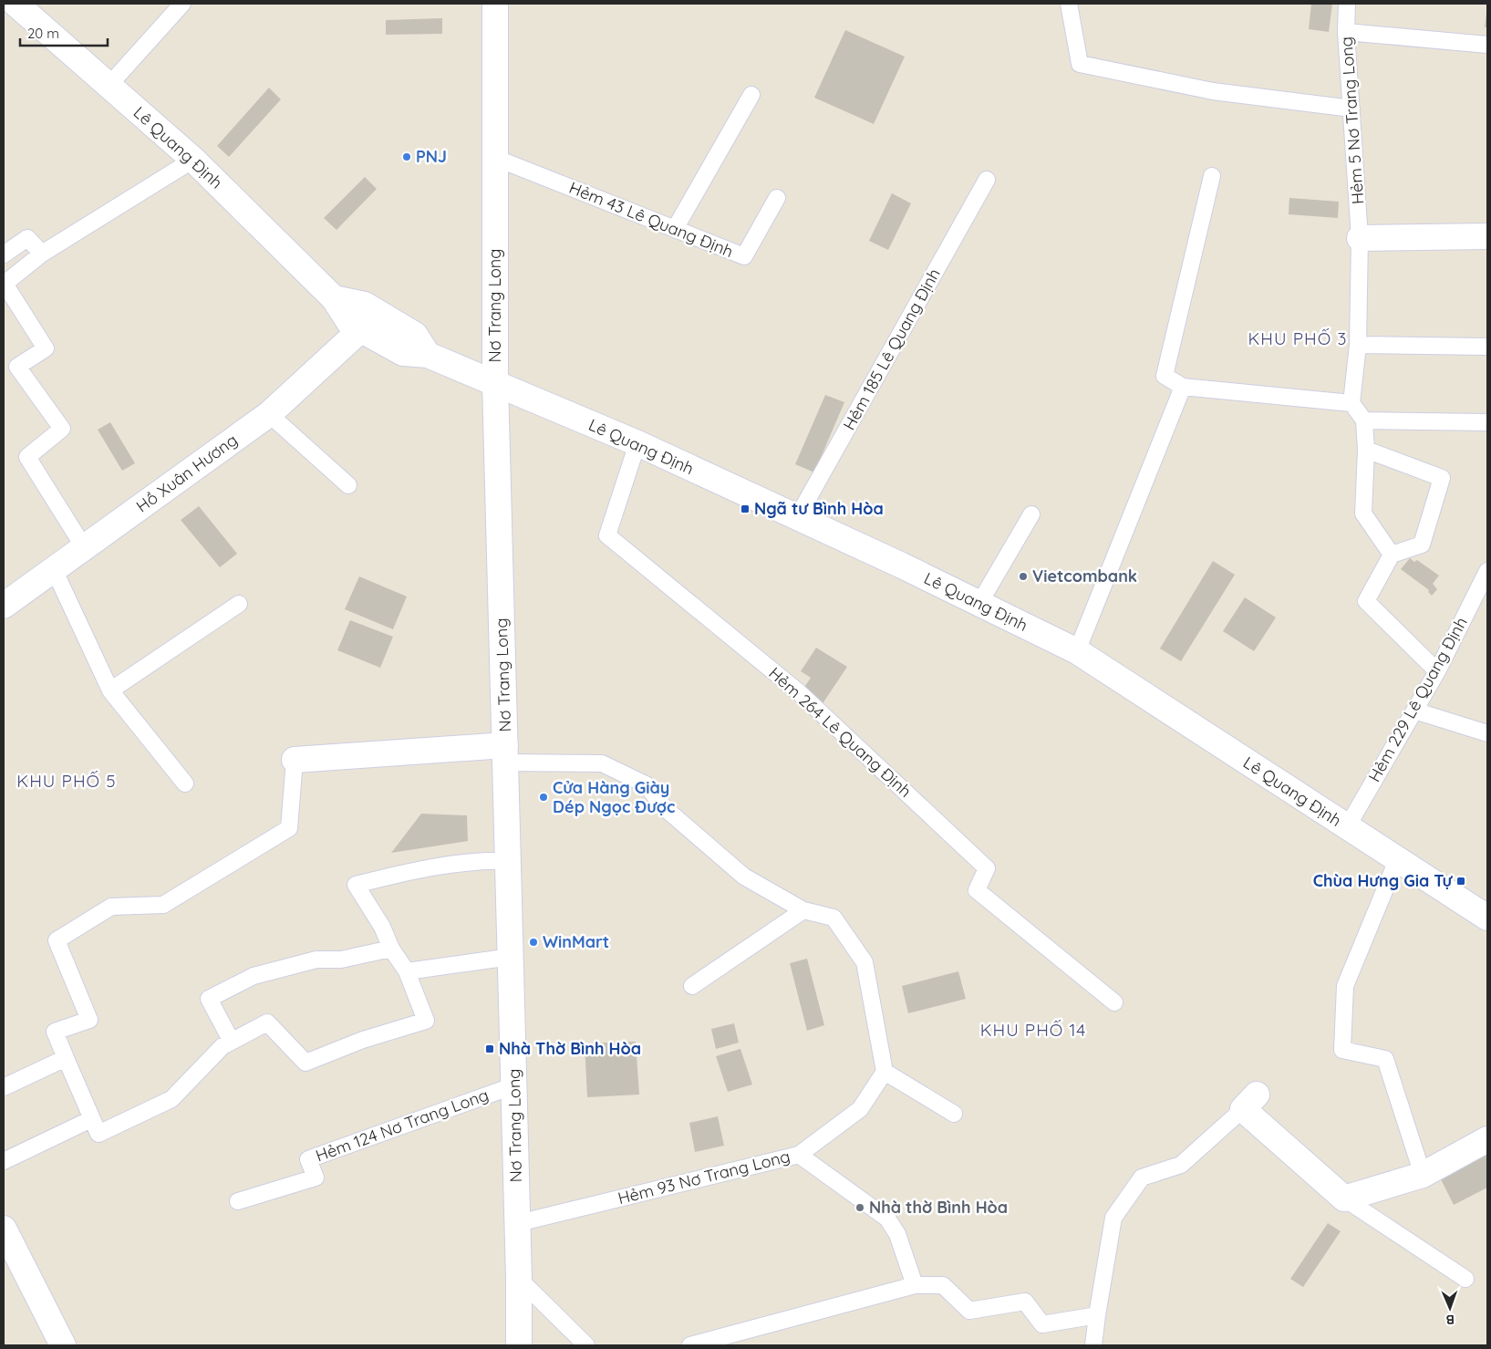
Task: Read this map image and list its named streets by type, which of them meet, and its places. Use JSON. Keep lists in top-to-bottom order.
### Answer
{
  "streets": {
    "main road": ["Lê Quang Định", "Nơ Trang Long", "Hồ Xuân Hương"],
    "lane": [
      "Hẻm 5 Nơ Trang Long",
      "Hẻm 43 Lê Quang Định",
      "Hẻm 185 Lê Quang Định",
      "Hẻm 229 Lê Quang Định",
      "Hẻm 264 Lê Quang Định",
      "Hẻm 124 Nơ Trang Long",
      "Hẻm 93 Nơ Trang Long"
    ]
  },
  "crossings": [
    ["Lê Quang Định", "Nơ Trang Long"],
    ["Lê Quang Định", "Hẻm 185 Lê Quang Định"],
    ["Lê Quang Định", "Hồ Xuân Hương"],
    ["Lê Quang Định", "Hẻm 229 Lê Quang Định"],
    ["Lê Quang Định", "Hẻm 264 Lê Quang Định"],
    ["Hẻm 43 Lê Quang Định", "Nơ Trang Long"],
    ["Nơ Trang Long", "Hẻm 124 Nơ Trang Long"],
    ["Nơ Trang Long", "Hẻm 93 Nơ Trang Long"]
  ],
  "districts": ["KHU PHỐ 3", "KHU PHỐ 5", "KHU PHỐ 14"],
  "places": {
    "other": [
      "PNJ",
      "Vietcombank",
      "Cửa Hàng Giày Dép Ngọc Được",
      "WinMart",
      "Nhà thờ Bình Hòa"
    ],
    "transit": ["Ngã tư Bình Hòa", "Chùa Hưng Gia Tự", "Nhà Thờ Bình Hòa"]
  },
  "scale_bar": "20 m",
  "north": "bottom"
}
